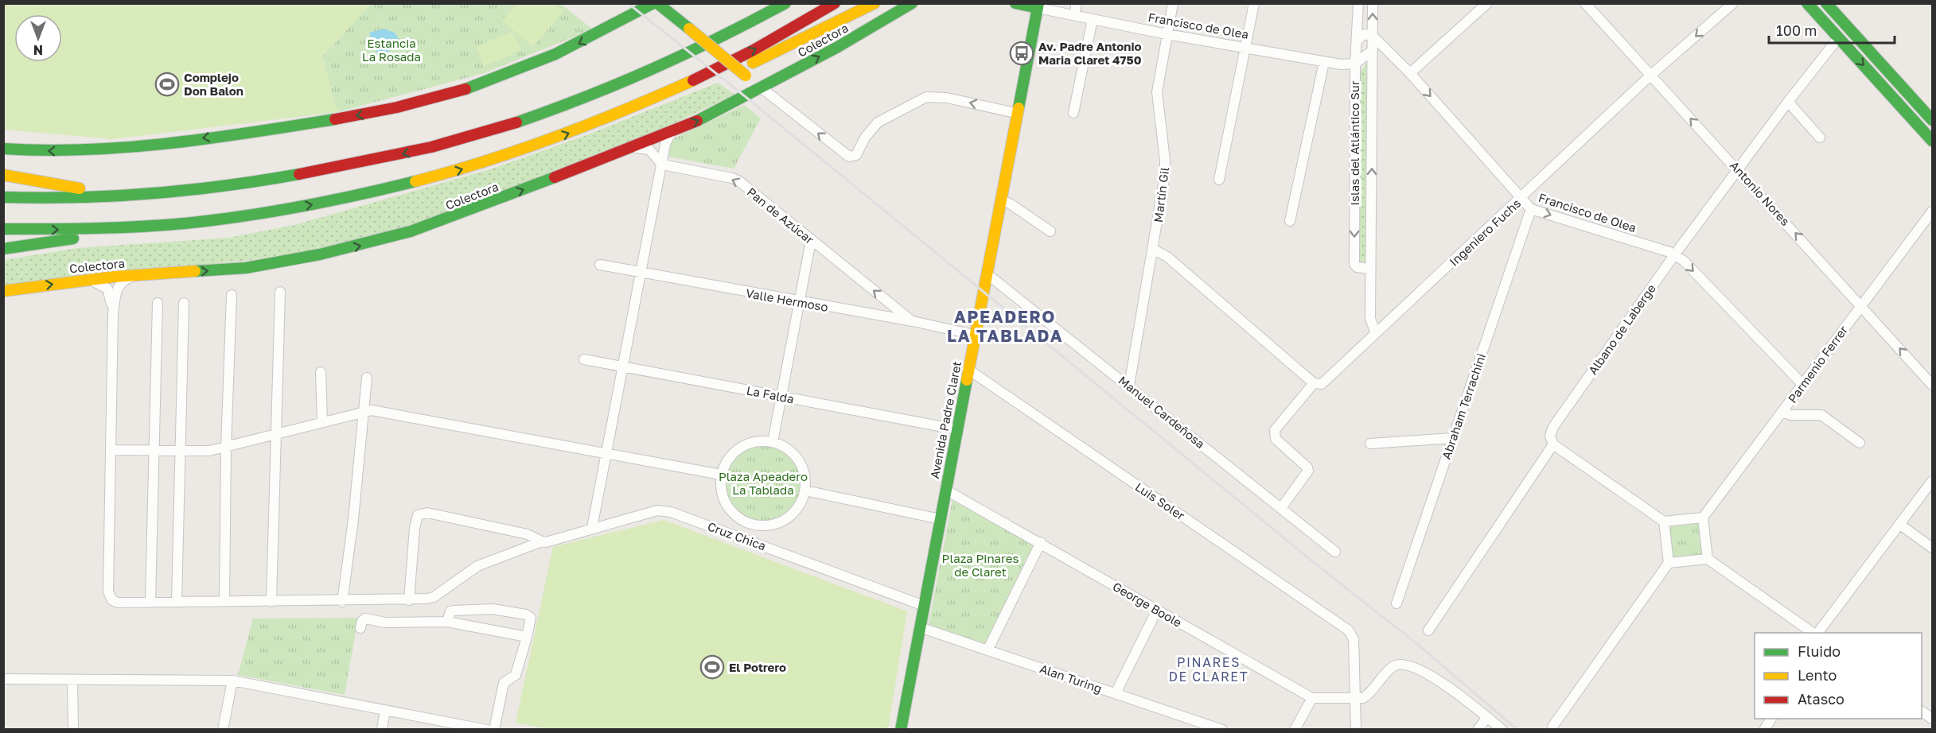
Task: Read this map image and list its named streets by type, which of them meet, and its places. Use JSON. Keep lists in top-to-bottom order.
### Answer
{
  "streets": {
    "main road": ["Francisco de Olea", "Colectora", "Avenida Padre Claret"],
    "street": [
      "Islas del Atlántico Sur",
      "Antonio Nores",
      "Martín Gil",
      "Pan de Azúcar",
      "Ingeniero Fuchs",
      "Valle Hermoso",
      "Albano de Laberge",
      "Parmenio Ferrer",
      "La Falda",
      "Abraham Terrachini",
      "Manuel Cardeñosa",
      "Luis Soler",
      "Cruz Chica",
      "George Boole",
      "Alan Turing"
    ]
  },
  "crossings": [
    ["Francisco de Olea", "Islas del Atlántico Sur"],
    ["Francisco de Olea", "Martín Gil"],
    ["Francisco de Olea", "Ingeniero Fuchs"],
    ["Francisco de Olea", "Albano de Laberge"],
    ["Francisco de Olea", "Parmenio Ferrer"],
    ["Francisco de Olea", "Abraham Terrachini"],
    ["Francisco de Olea", "Avenida Padre Claret"],
    ["Islas del Atlántico Sur", "Ingeniero Fuchs"],
    ["Antonio Nores", "Ingeniero Fuchs"],
    ["Antonio Nores", "Albano de Laberge"],
    ["Antonio Nores", "Parmenio Ferrer"],
    ["Martín Gil", "Manuel Cardeñosa"],
    ["Pan de Azúcar", "Valle Hermoso"],
    ["Ingeniero Fuchs", "Manuel Cardeñosa"],
    ["Valle Hermoso", "Avenida Padre Claret"],
    ["La Falda", "Avenida Padre Claret"],
    ["Manuel Cardeñosa", "Avenida Padre Claret"],
    ["Avenida Padre Claret", "Luis Soler"],
    ["Avenida Padre Claret", "Cruz Chica"],
    ["Avenida Padre Claret", "George Boole"],
    ["Avenida Padre Claret", "Alan Turing"],
    ["Luis Soler", "George Boole"]
  ],
  "one_way": ["Francisco de Olea", "Antonio Nores", "Pan de Azúcar"],
  "districts": ["APEADERO LA TABLADA", "PINARES DE CLARET"],
  "parks": ["Estancia La Rosada", "Plaza Apeadero La Tablada", "Plaza Pinares de Claret"],
  "places": {
    "bus stop": ["Av. Padre Antonio Maria Claret 4750"],
    "sports": ["Complejo Don Balon", "El Potrero"]
  },
  "legend": ["Fluido", "Lento", "Atasco"],
  "scale_bar": "100 m",
  "north": "bottom"
}
